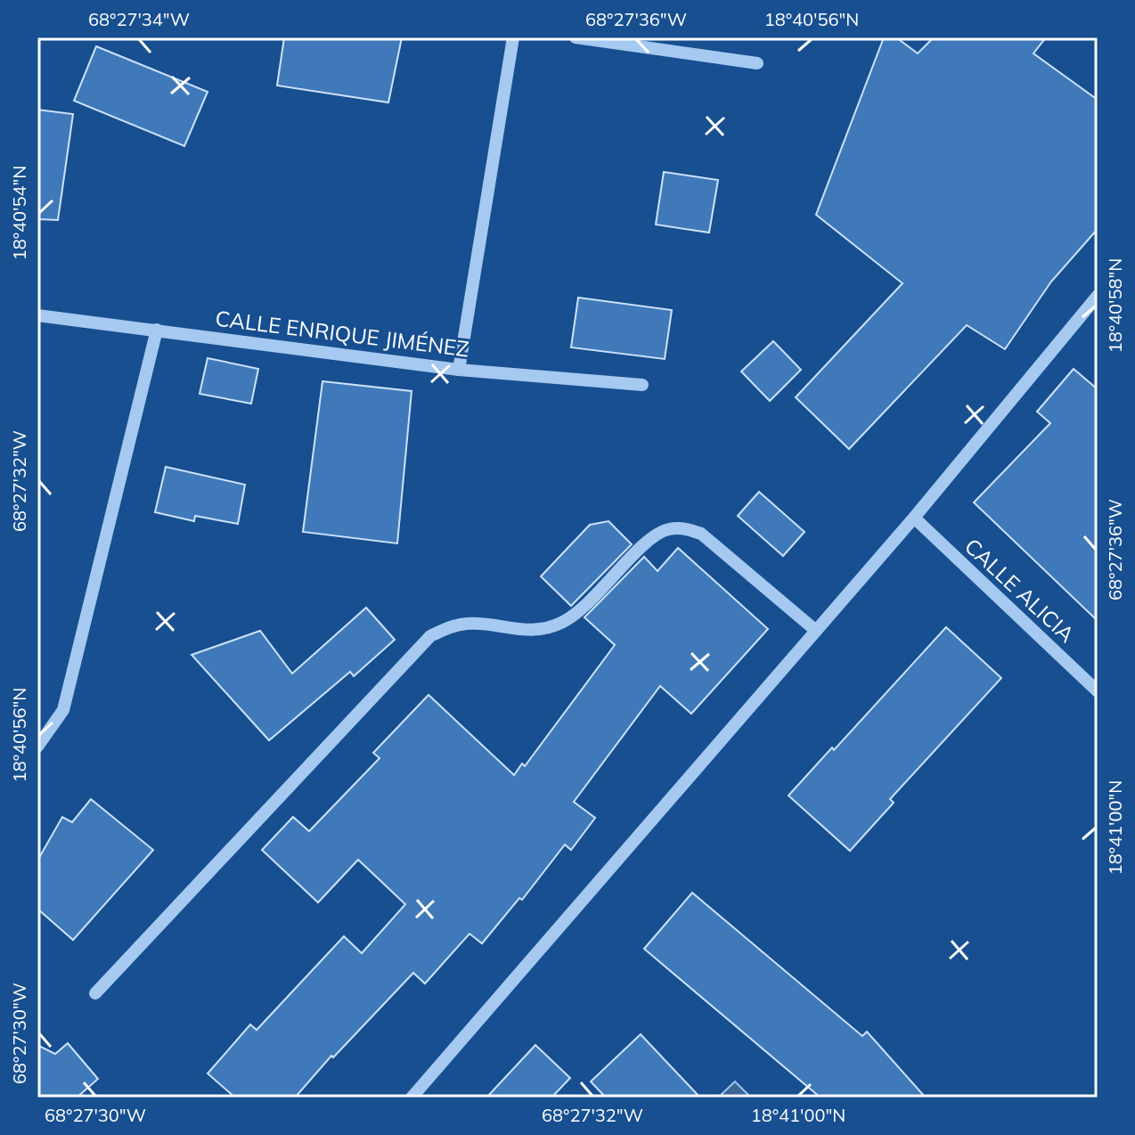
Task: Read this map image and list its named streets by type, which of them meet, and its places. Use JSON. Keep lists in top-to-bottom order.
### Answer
{
  "streets": {
    "street": ["CALLE ENRIQUE JIMÉNEZ", "CALLE ALICIA"]
  },
  "coordinates": [
    "68°27'34\"W",
    "68°27'36\"W",
    "18°40'56\"N",
    "18°40'54\"N",
    "18°40'58\"N",
    "68°27'32\"W",
    "18°41'00\"N",
    "68°27'30\"W"
  ]
}
